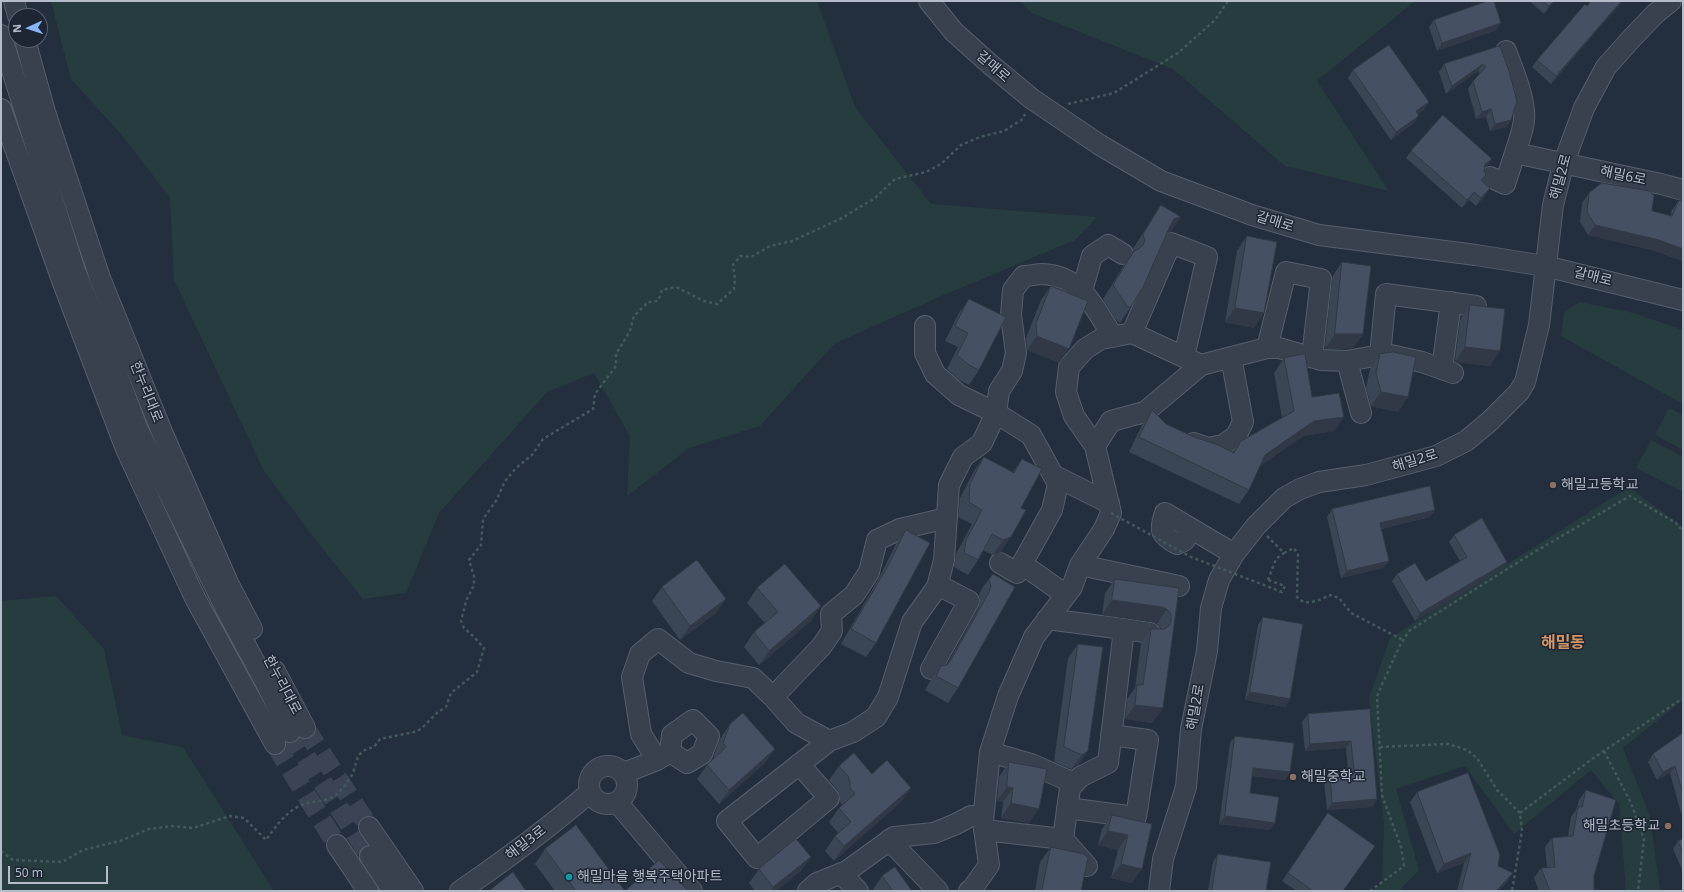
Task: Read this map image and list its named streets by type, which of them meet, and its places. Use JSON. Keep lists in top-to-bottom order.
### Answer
{
  "streets": {
    "street": [
      "갈매로",
      "해밀6로",
      "해밀2로",
      "한누리대로",
      "해밀3로"
    ]
  },
  "crossings": [
    ["갈매로", "해밀2로"],
    ["해밀6로", "해밀2로"]
  ],
  "districts": ["해밀동"],
  "places": [
    "해밀고등학교",
    "해밀중학교",
    "해밀초등학교",
    "해밀마을 행복주택아파트"
  ],
  "scale_bar": "50 m",
  "north": "left"
}
